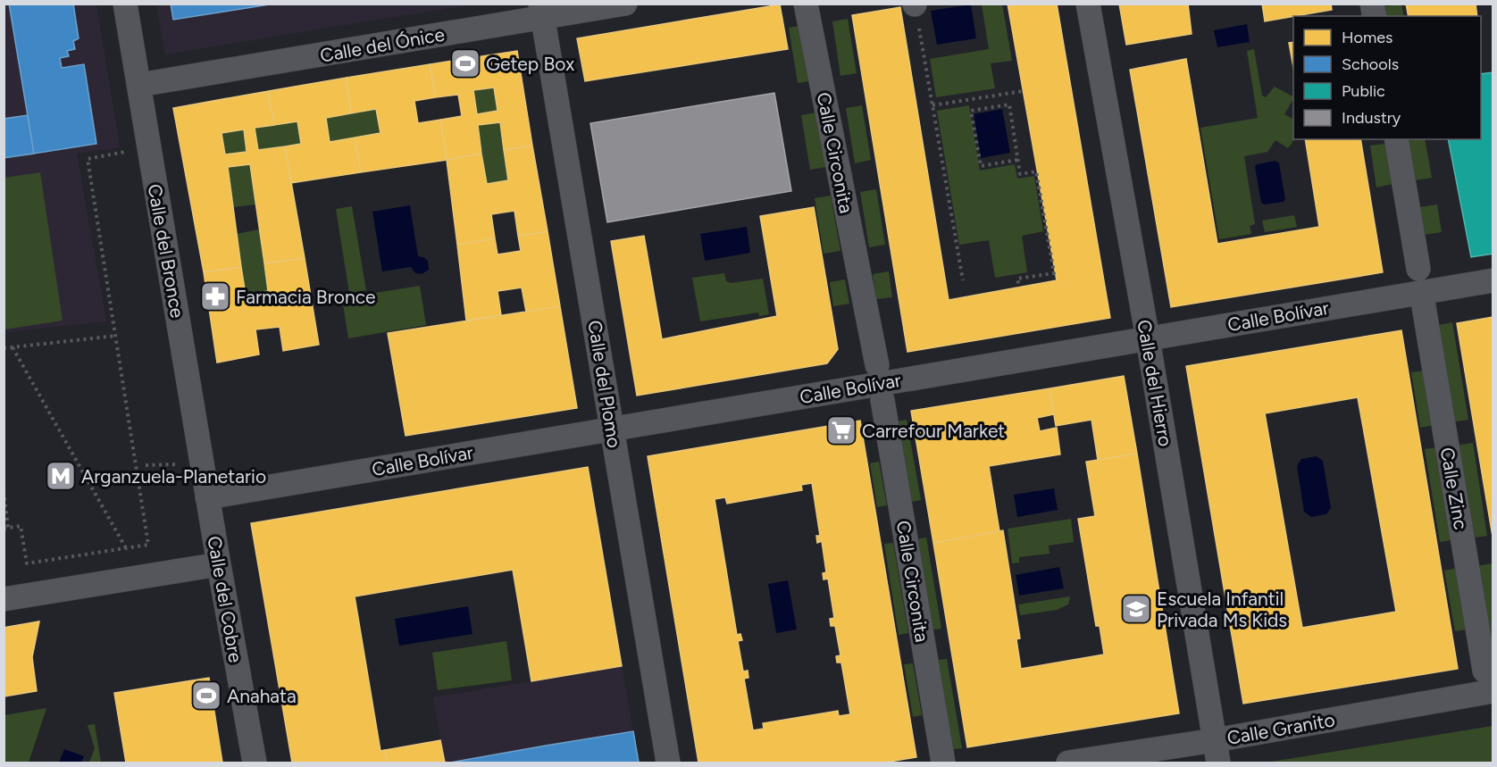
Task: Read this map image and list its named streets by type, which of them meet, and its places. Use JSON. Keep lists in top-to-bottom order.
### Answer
{
  "streets": {
    "street": [
      "Calle del Ónice",
      "Calle Circonita",
      "Calle del Bronce",
      "Calle Bolívar",
      "Calle del Hierro",
      "Calle del Plomo",
      "Calle Zinc",
      "Calle del Cobre",
      "Calle Granito"
    ]
  },
  "crossings": [
    ["Calle del Ónice", "Calle del Bronce"],
    ["Calle del Ónice", "Calle del Plomo"],
    ["Calle del Bronce", "Calle Bolívar"],
    ["Calle del Bronce", "Calle del Cobre"],
    ["Calle Bolívar", "Calle del Hierro"],
    ["Calle Bolívar", "Calle del Plomo"],
    ["Calle Bolívar", "Calle del Cobre"],
    ["Calle del Hierro", "Calle Granito"],
    ["Calle Zinc", "Calle Granito"]
  ],
  "places": {
    "sports": ["Getep Box", "Anahata"],
    "pharmacy": ["Farmacia Bronce"],
    "supermarket": ["Carrefour Market"],
    "metro station": ["Arganzuela-Planetario"],
    "school or university": ["Escuela Infantil Privada Ms Kids"]
  },
  "legend": [
    "Homes",
    "Schools",
    "Public",
    "Industry"
  ]
}
